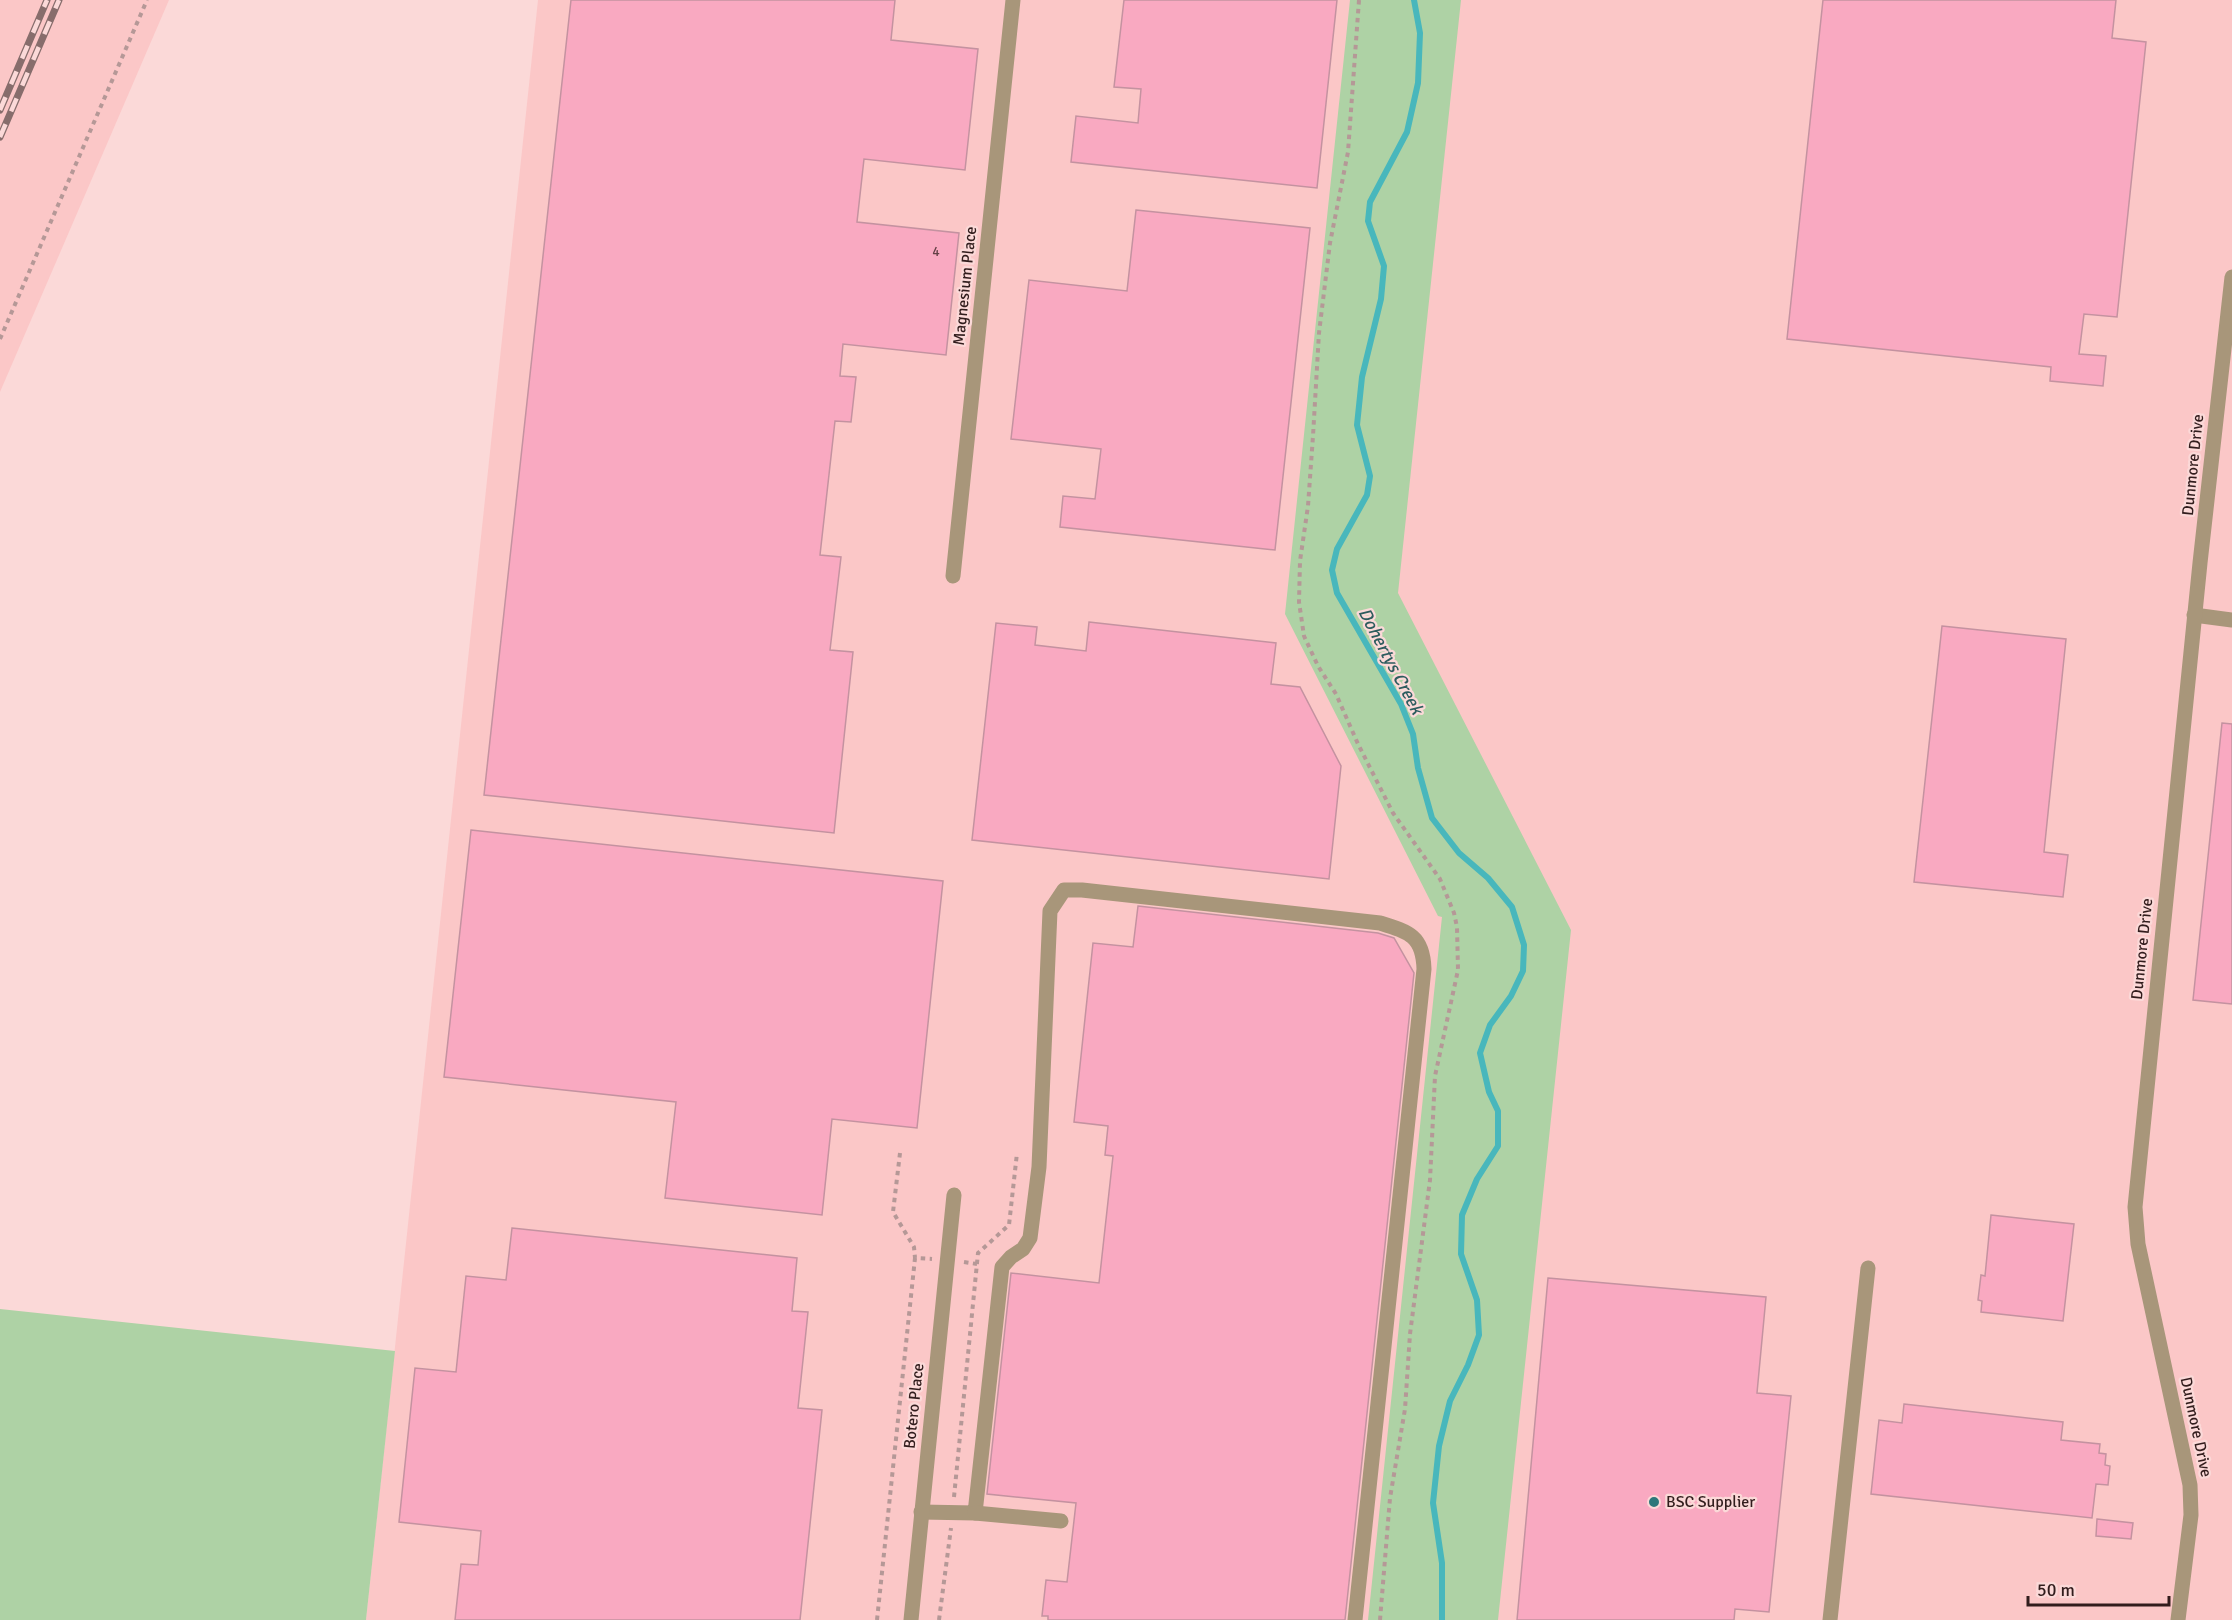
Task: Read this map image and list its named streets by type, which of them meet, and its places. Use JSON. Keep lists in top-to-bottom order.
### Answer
{
  "streets": {
    "street": ["Magnesium Place", "Dunmore Drive", "Botero Place"]
  },
  "water": ["Dohertys Creek"],
  "places": ["BSC Supplier"],
  "house_numbers": ["4"],
  "scale_bar": "50 m"
}
